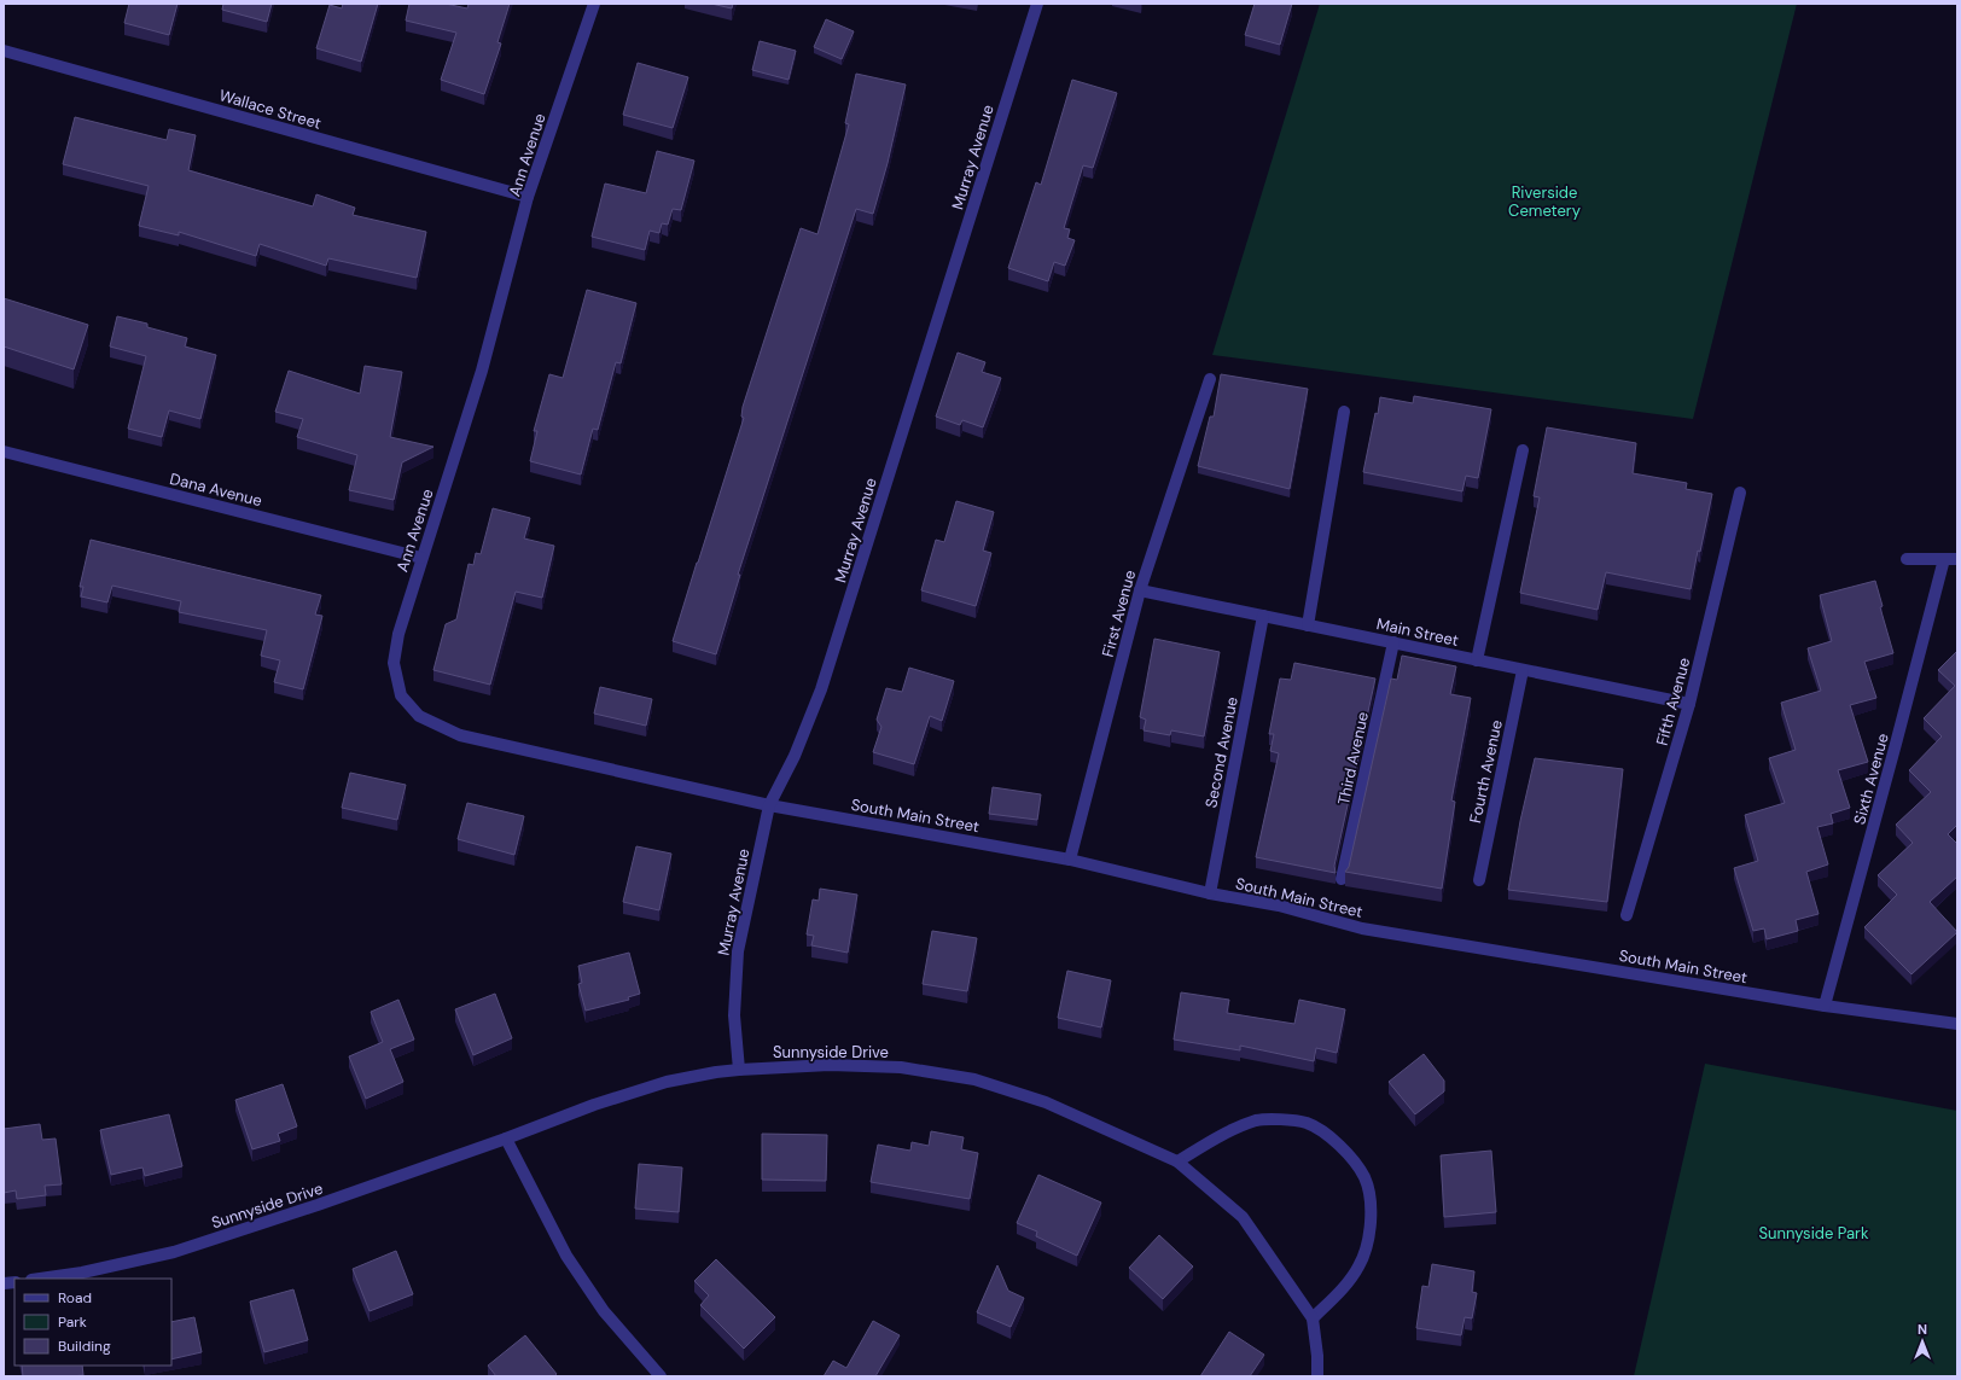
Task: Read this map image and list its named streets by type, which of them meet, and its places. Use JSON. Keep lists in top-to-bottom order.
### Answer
{
  "streets": {
    "street": [
      "Wallace Street",
      "Ann Avenue",
      "Murray Avenue",
      "Dana Avenue",
      "First Avenue",
      "Main Street",
      "Fifth Avenue",
      "Second Avenue",
      "Third Avenue",
      "Fourth Avenue",
      "Sixth Avenue",
      "South Main Street",
      "Sunnyside Drive"
    ]
  },
  "crossings": [
    ["Wallace Street", "Ann Avenue"],
    ["Ann Avenue", "Murray Avenue"],
    ["Ann Avenue", "Dana Avenue"],
    ["Ann Avenue", "South Main Street"],
    ["Murray Avenue", "South Main Street"],
    ["Murray Avenue", "Sunnyside Drive"],
    ["First Avenue", "Main Street"],
    ["First Avenue", "South Main Street"],
    ["Main Street", "Fifth Avenue"],
    ["Main Street", "Second Avenue"],
    ["Main Street", "Third Avenue"],
    ["Main Street", "Fourth Avenue"],
    ["Second Avenue", "South Main Street"],
    ["Sixth Avenue", "South Main Street"]
  ],
  "parks": ["Riverside Cemetery", "Sunnyside Park"],
  "legend": ["Road", "Park", "Building"],
  "north": "top"
}
